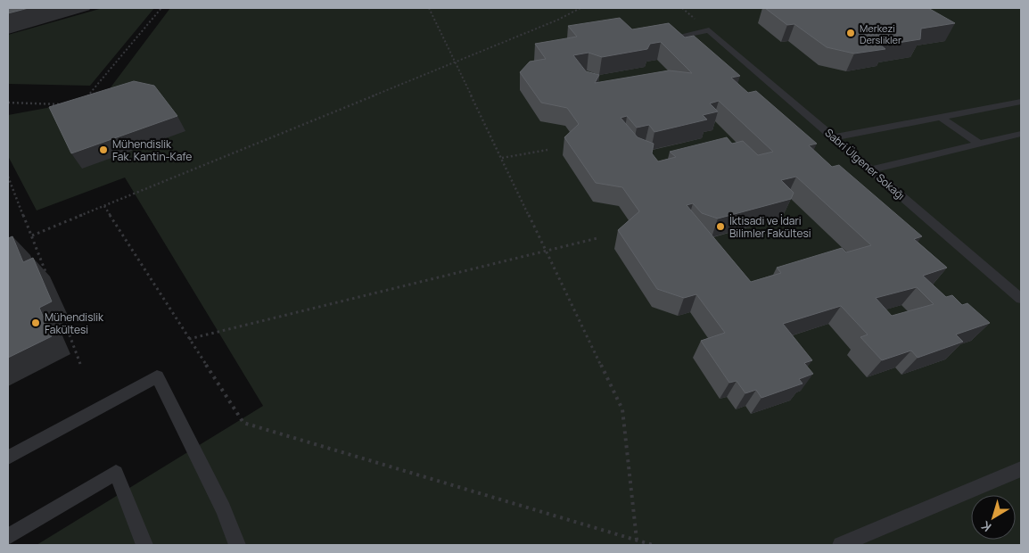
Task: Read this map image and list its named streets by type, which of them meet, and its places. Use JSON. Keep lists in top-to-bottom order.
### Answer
{
  "streets": {
    "lane": ["Sabri Ülgener Sokağı"]
  },
  "places": [
    "Merkezi Derslikler",
    "Mühendislik Fak. Kantin-Kafe",
    "İktisadi ve İdari Bilimler Fakültesi",
    "Mühendislik Fakültesi"
  ],
  "north": "bottom left"
}
